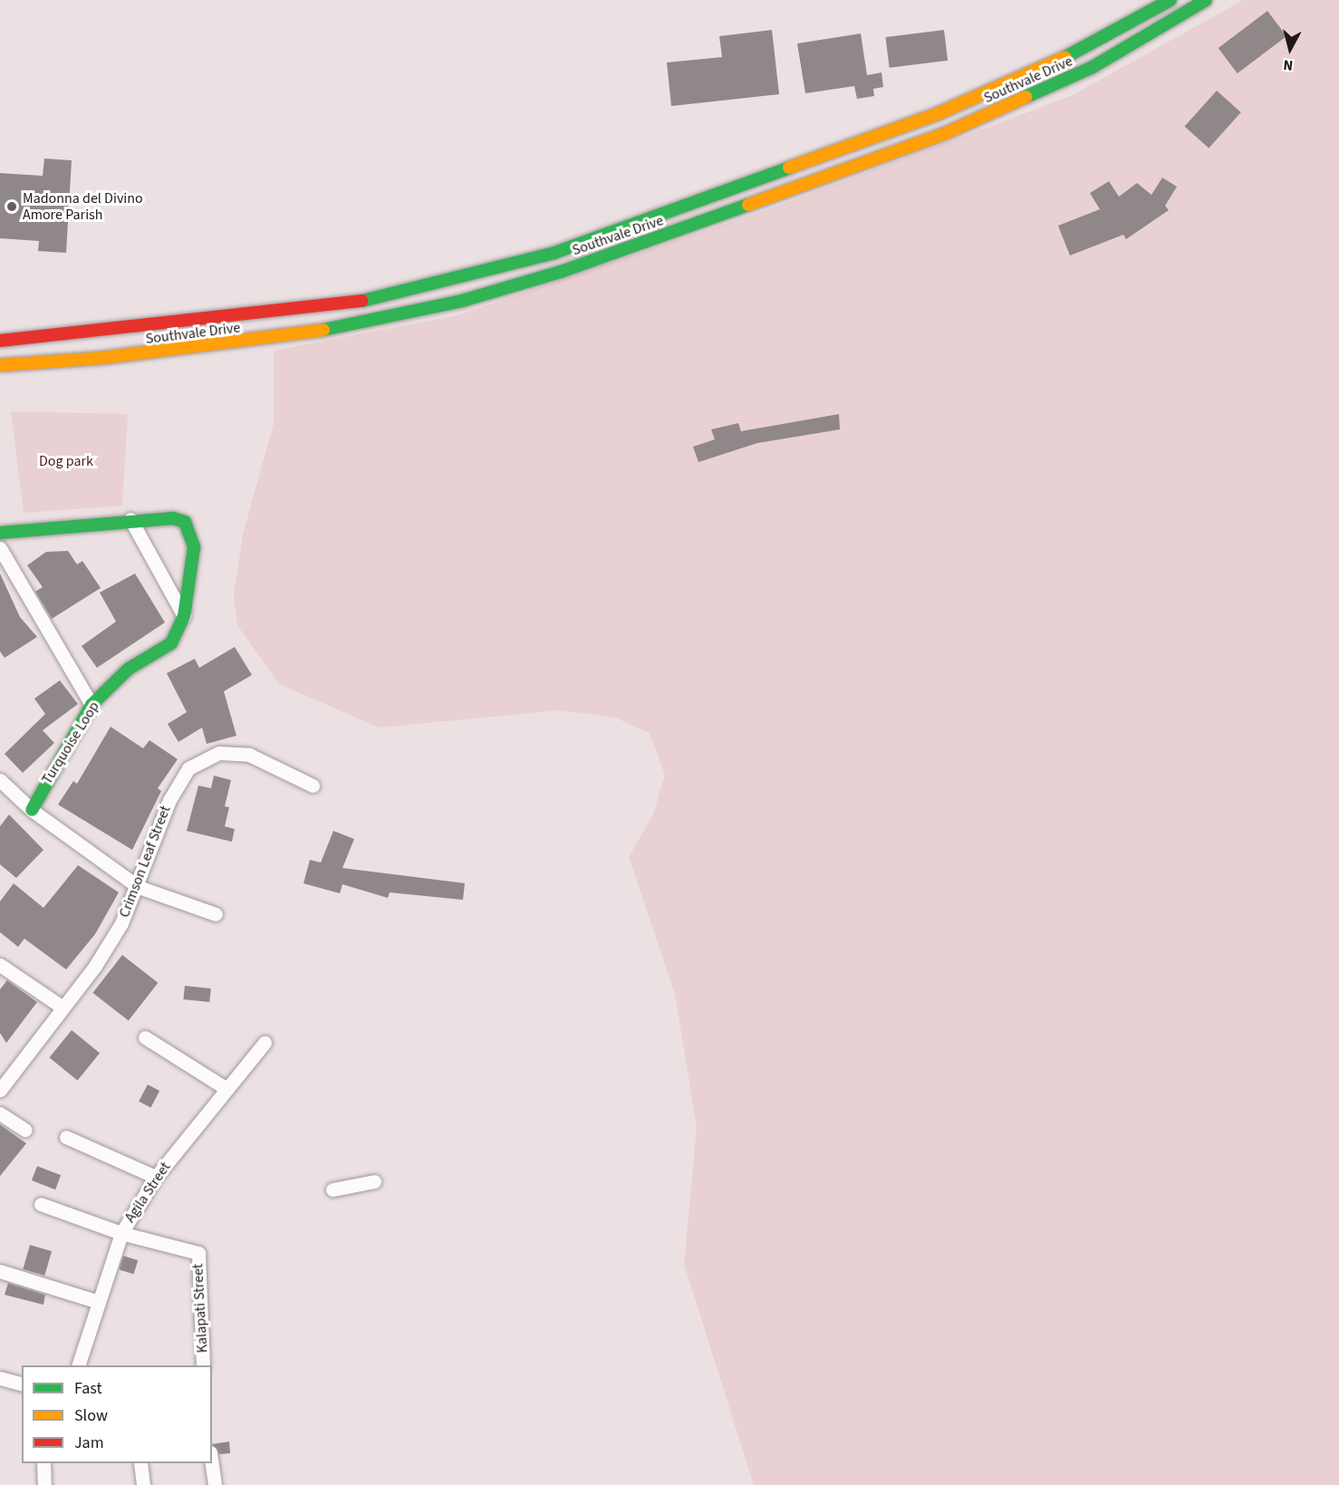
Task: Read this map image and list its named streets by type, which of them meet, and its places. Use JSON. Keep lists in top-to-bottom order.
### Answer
{
  "streets": {
    "street": [
      "Southvale Drive",
      "Turquoise Loop",
      "Crimson Leaf Street",
      "Agila Street",
      "Kalapati Street"
    ]
  },
  "crossings": [
    ["Agila Street", "Kalapati Street"]
  ],
  "parks": ["Dog park"],
  "places": ["Madonna del Divino Amore Parish"],
  "legend": ["Fast", "Slow", "Jam"],
  "north": "bottom"
}
